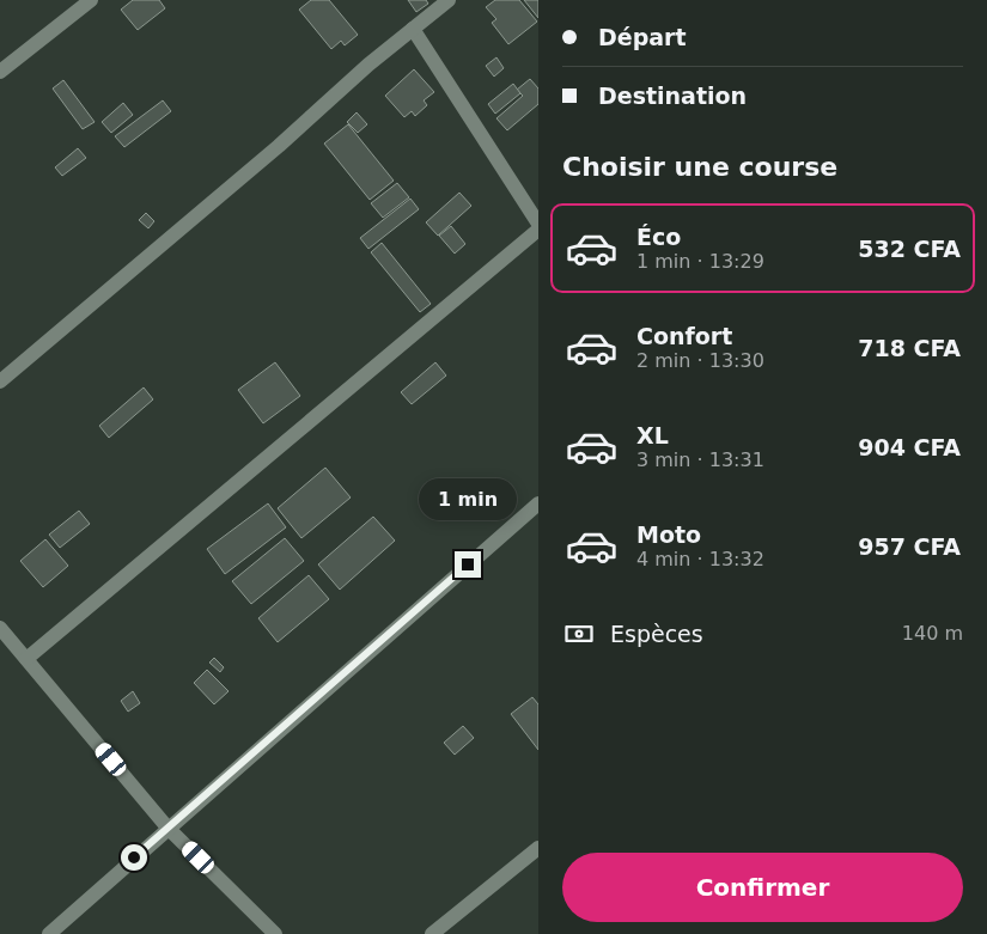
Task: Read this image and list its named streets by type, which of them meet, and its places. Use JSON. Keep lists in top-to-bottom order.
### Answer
{
  "page": {
    "banner": ["Départ", "Destination"],
    "heading": "Choisir une course",
    "list": [
      {
        "name": "Éco",
        "note": "1 min · 13:29",
        "value": "532 CFA"
      },
      {
        "name": "Confort",
        "note": "2 min · 13:30",
        "value": "718 CFA"
      },
      {
        "name": "XL",
        "note": "3 min · 13:31",
        "value": "904 CFA"
      },
      {
        "name": "Moto",
        "note": "4 min · 13:32",
        "value": "957 CFA"
      }
    ],
    "bubble": "1 min",
    "pay": ["Espèces", "140 m"],
    "buttons": "Confirmer"
  }
}
